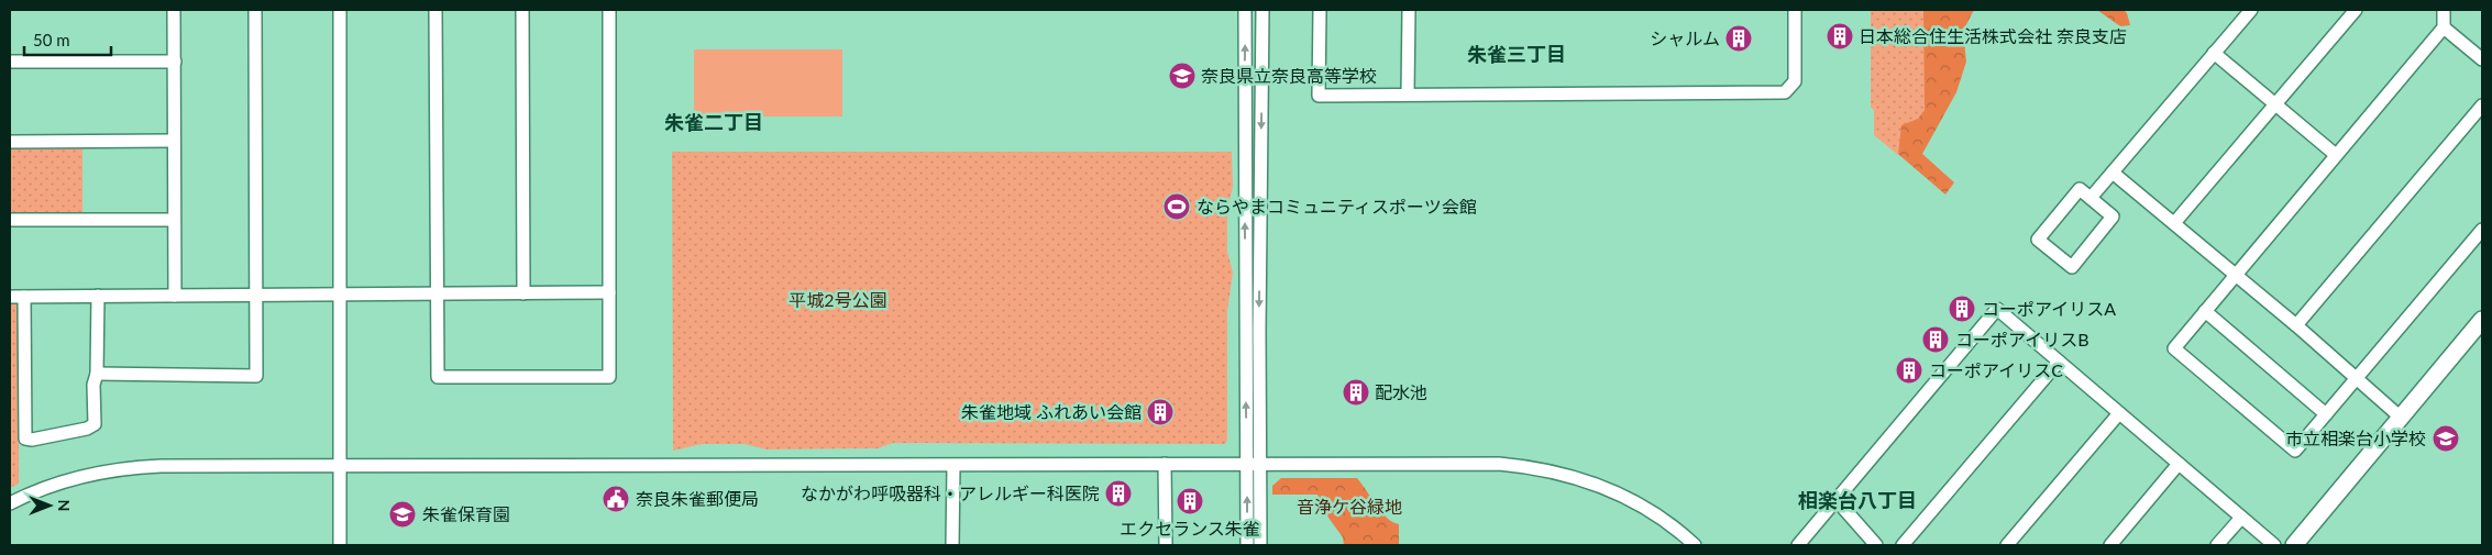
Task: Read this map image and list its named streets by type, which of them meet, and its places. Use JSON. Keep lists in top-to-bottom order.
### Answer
{
  "districts": ["朱雀三丁目", "朱雀二丁目", "相楽台八丁目"],
  "parks": ["平城2号公園", "音浄ケ谷緑地"],
  "places": {
    "building": [
      "日本総合住生活株式会社 奈良支店",
      "シャルム",
      "コーポアイリスA",
      "コーポアイリスB",
      "コーポアイリスC",
      "配水池",
      "朱雀地域 ふれあい会館",
      "なかがわ呼吸器科・アレルギー科医院",
      "エクセランス朱雀"
    ],
    "school or university": ["奈良県立奈良高等学校", "市立相楽台小学校", "朱雀保育園"],
    "sports": ["ならやまコミュニティスポーツ会館"],
    "public building": ["奈良朱雀郵便局"]
  },
  "scale_bar": "50 m",
  "north": "right"
}
